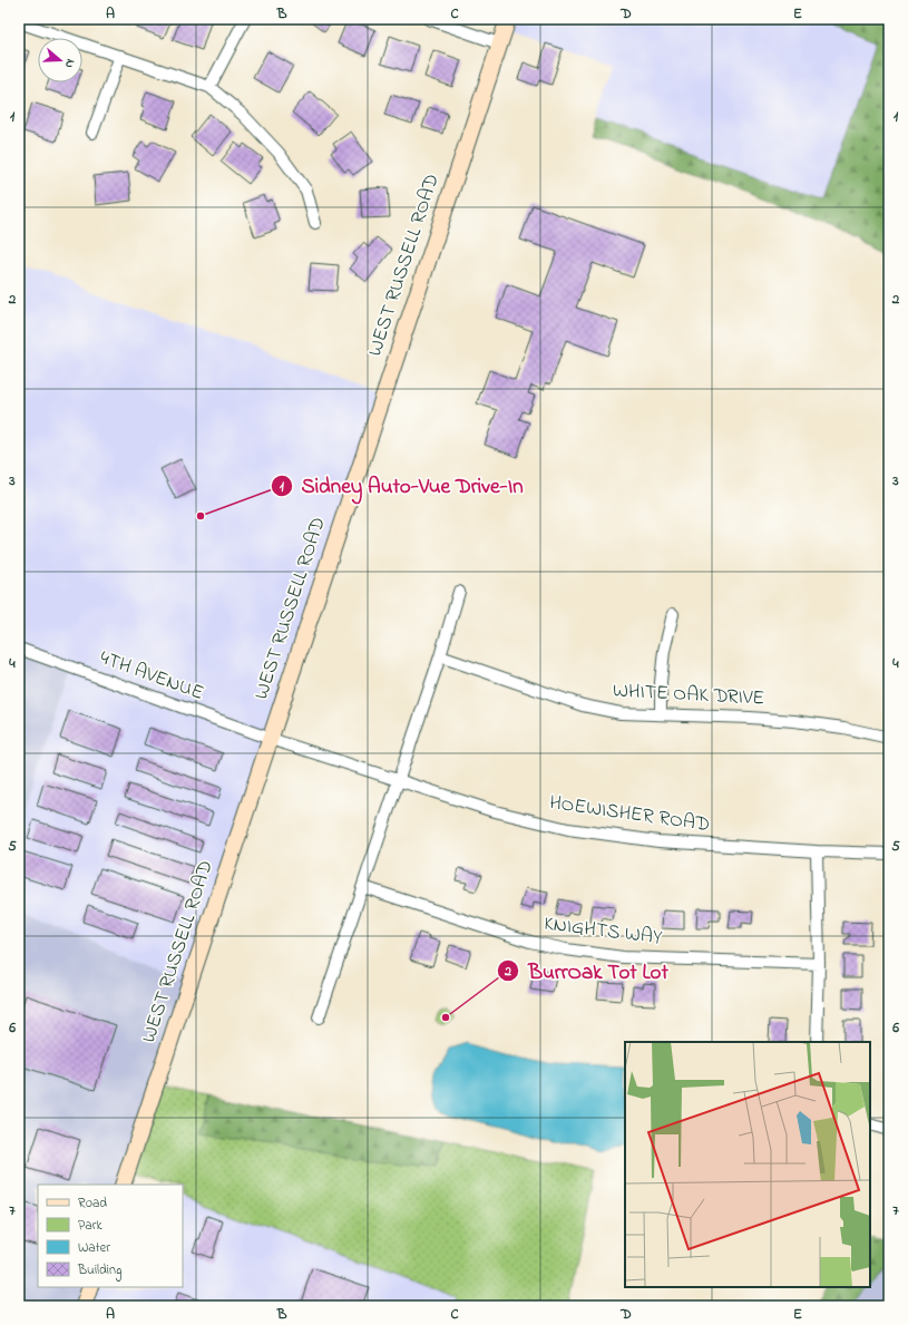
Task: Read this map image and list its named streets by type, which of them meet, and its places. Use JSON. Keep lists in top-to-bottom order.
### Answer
{
  "streets": {
    "street": [
      "WEST RUSSELL ROAD",
      "4TH AVENUE",
      "WHITE OAK DRIVE",
      "HOEWISHER ROAD",
      "KNIGHTS WAY"
    ]
  },
  "crossings": [
    ["WEST RUSSELL ROAD", "4TH AVENUE"],
    ["WEST RUSSELL ROAD", "HOEWISHER ROAD"],
    ["4TH AVENUE", "HOEWISHER ROAD"]
  ],
  "places": ["Sidney Auto-Vue Drive-In", "BurrOak Tot Lot"],
  "legend": [
    "Road",
    "Park",
    "Water",
    "Building"
  ],
  "north": "right",
  "grid": {
    "columns": [
      "A",
      "B",
      "C",
      "D",
      "E"
    ],
    "rows": [
      "1",
      "2",
      "3",
      "4",
      "5",
      "6",
      "7"
    ]
  }
}
